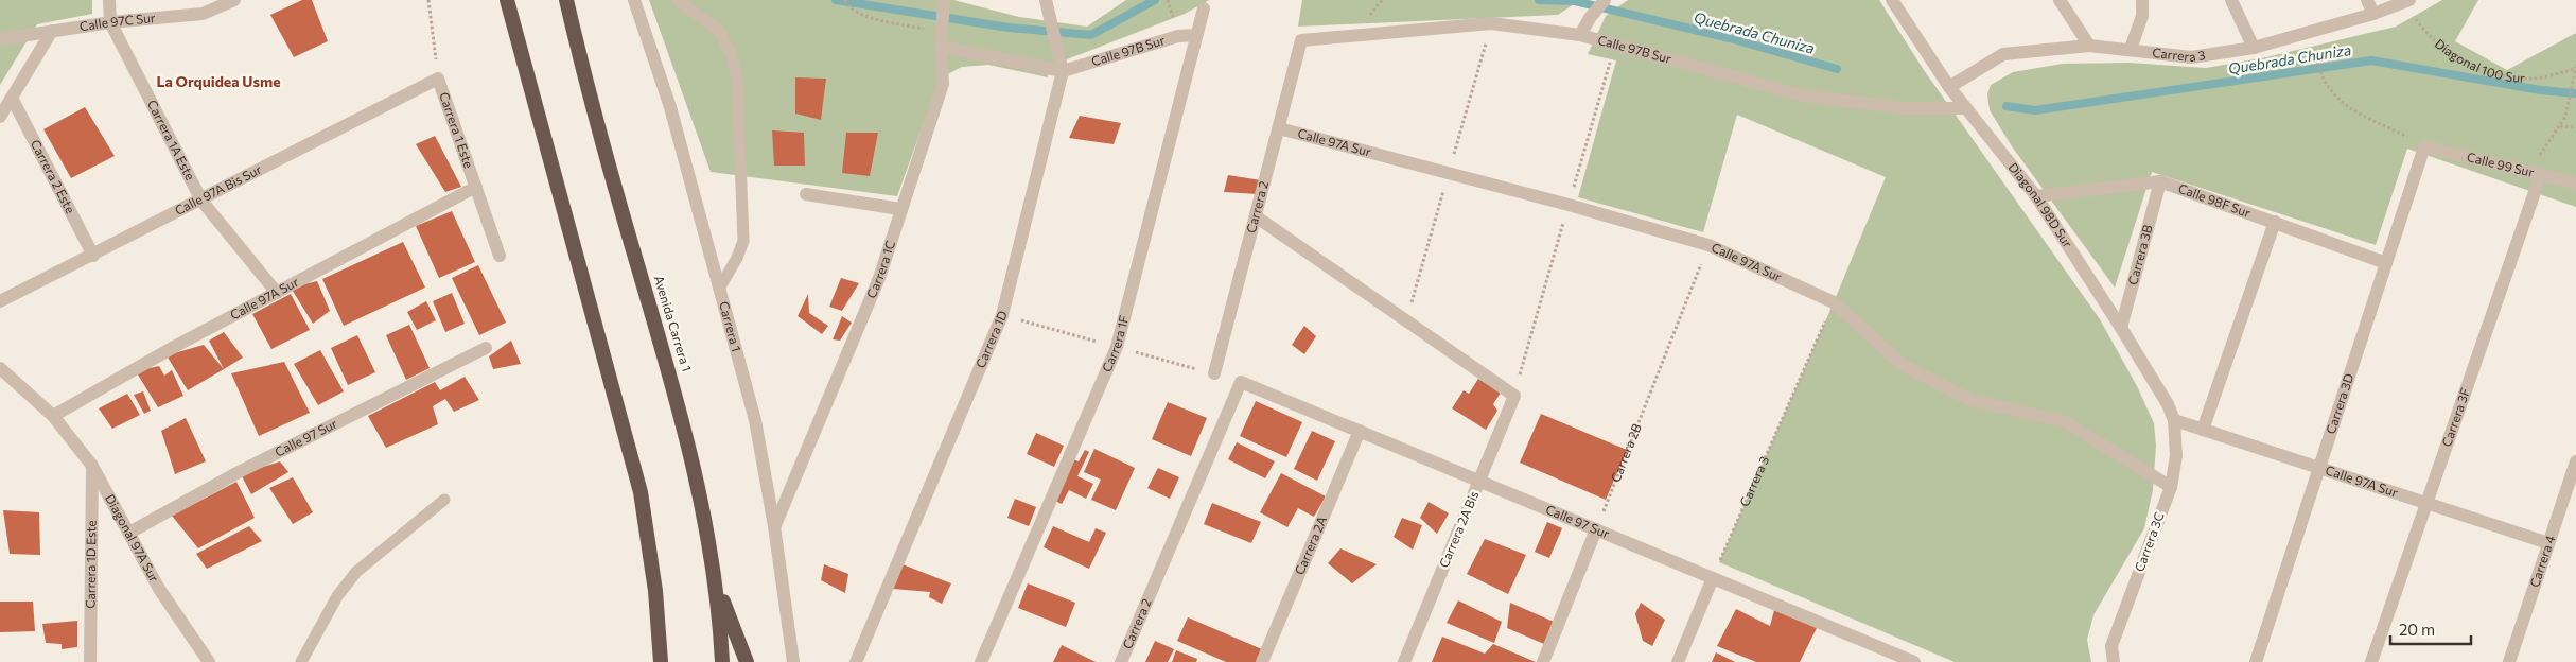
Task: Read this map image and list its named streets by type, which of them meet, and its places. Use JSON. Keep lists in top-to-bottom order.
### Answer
{
  "streets": {
    "highway": ["Avenida Carrera 1"],
    "street": [
      "Calle 97C Sur",
      "Calle 97B Sur",
      "Carrera 3",
      "Carrera 1 Este",
      "Carrera 1A Este",
      "Calle 97A Sur",
      "Calle 99 Sur",
      "Carrera 2 Este",
      "Calle 97A Bis Sur",
      "Calle 98F Sur",
      "Diagonal 98D Sur",
      "Carrera 2",
      "Carrera 3B",
      "Carrera 1C",
      "Carrera 1",
      "Carrera 1D",
      "Carrera 1F",
      "Carrera 3D",
      "Carrera 3F",
      "Calle 97 Sur",
      "Carrera 2A Bis",
      "Diagonal 97A Sur",
      "Carrera 3C",
      "Carrera 2A",
      "Carrera 4",
      "Carrera 1D Este"
    ],
    "path": ["Diagonal 100 Sur", "Carrera 2B"]
  },
  "crossings": [
    ["Calle 97C Sur", "Carrera 1A Este"],
    ["Calle 97B Sur", "Diagonal 98D Sur"],
    ["Calle 97B Sur", "Carrera 2"],
    ["Calle 97B Sur", "Carrera 1D"],
    ["Calle 97B Sur", "Carrera 1F"],
    ["Carrera 3", "Diagonal 100 Sur"],
    ["Carrera 3", "Calle 97A Sur"],
    ["Carrera 3", "Diagonal 98D Sur"],
    ["Carrera 3", "Calle 97 Sur"],
    ["Carrera 1 Este", "Calle 97A Sur"],
    ["Carrera 1 Este", "Calle 97A Bis Sur"],
    ["Carrera 1A Este", "Calle 97A Sur"],
    ["Carrera 1A Este", "Calle 97A Bis Sur"],
    ["Calle 97A Sur", "Diagonal 98D Sur"],
    ["Calle 97A Sur", "Carrera 2"],
    ["Calle 97A Sur", "Carrera 3D"],
    ["Calle 97A Sur", "Carrera 3F"],
    ["Calle 97A Sur", "Carrera 2B"],
    ["Calle 97A Sur", "Diagonal 97A Sur"],
    ["Calle 97A Sur", "Carrera 3C"],
    ["Calle 97A Sur", "Carrera 4"],
    ["Calle 99 Sur", "Carrera 3D"],
    ["Calle 99 Sur", "Carrera 3F"],
    ["Carrera 2 Este", "Calle 97A Bis Sur"],
    ["Calle 98F Sur", "Diagonal 98D Sur"],
    ["Calle 98F Sur", "Carrera 3B"],
    ["Calle 98F Sur", "Carrera 3D"],
    ["Diagonal 98D Sur", "Carrera 3B"],
    ["Diagonal 98D Sur", "Carrera 3C"],
    ["Carrera 2", "Calle 97 Sur"],
    ["Carrera 2", "Carrera 2A Bis"],
    ["Carrera 1C", "Carrera 1"],
    ["Calle 97 Sur", "Carrera 2B"],
    ["Calle 97 Sur", "Carrera 2A Bis"],
    ["Calle 97 Sur", "Diagonal 97A Sur"],
    ["Calle 97 Sur", "Carrera 2A"],
    ["Diagonal 97A Sur", "Carrera 1D Este"]
  ],
  "districts": ["La Orquidea Usme"],
  "water": ["Quebrada Chuniza"],
  "scale_bar": "20 m"
}
